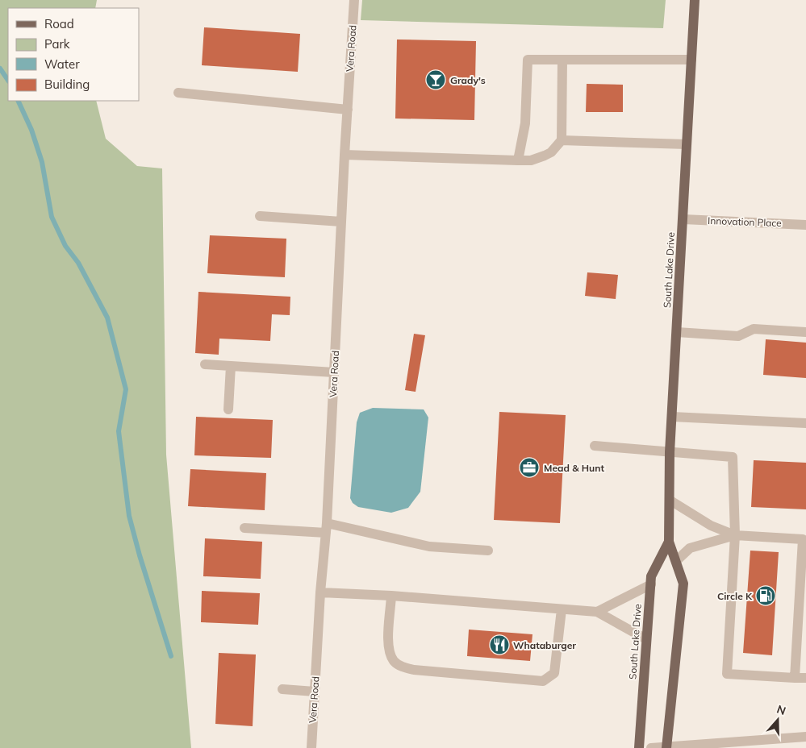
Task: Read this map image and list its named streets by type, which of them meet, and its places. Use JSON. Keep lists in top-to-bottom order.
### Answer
{
  "streets": {
    "main road": ["South Lake Drive"],
    "street": ["Vera Road", "Innovation Place"]
  },
  "crossings": [
    ["Innovation Place", "South Lake Drive"]
  ],
  "places": {
    "bar": ["Grady's"],
    "office": ["Mead & Hunt"],
    "fuel station": ["Circle K"],
    "restaurant": ["Whataburger"]
  },
  "legend": [
    "Road",
    "Park",
    "Water",
    "Building"
  ],
  "north": "top"
}
